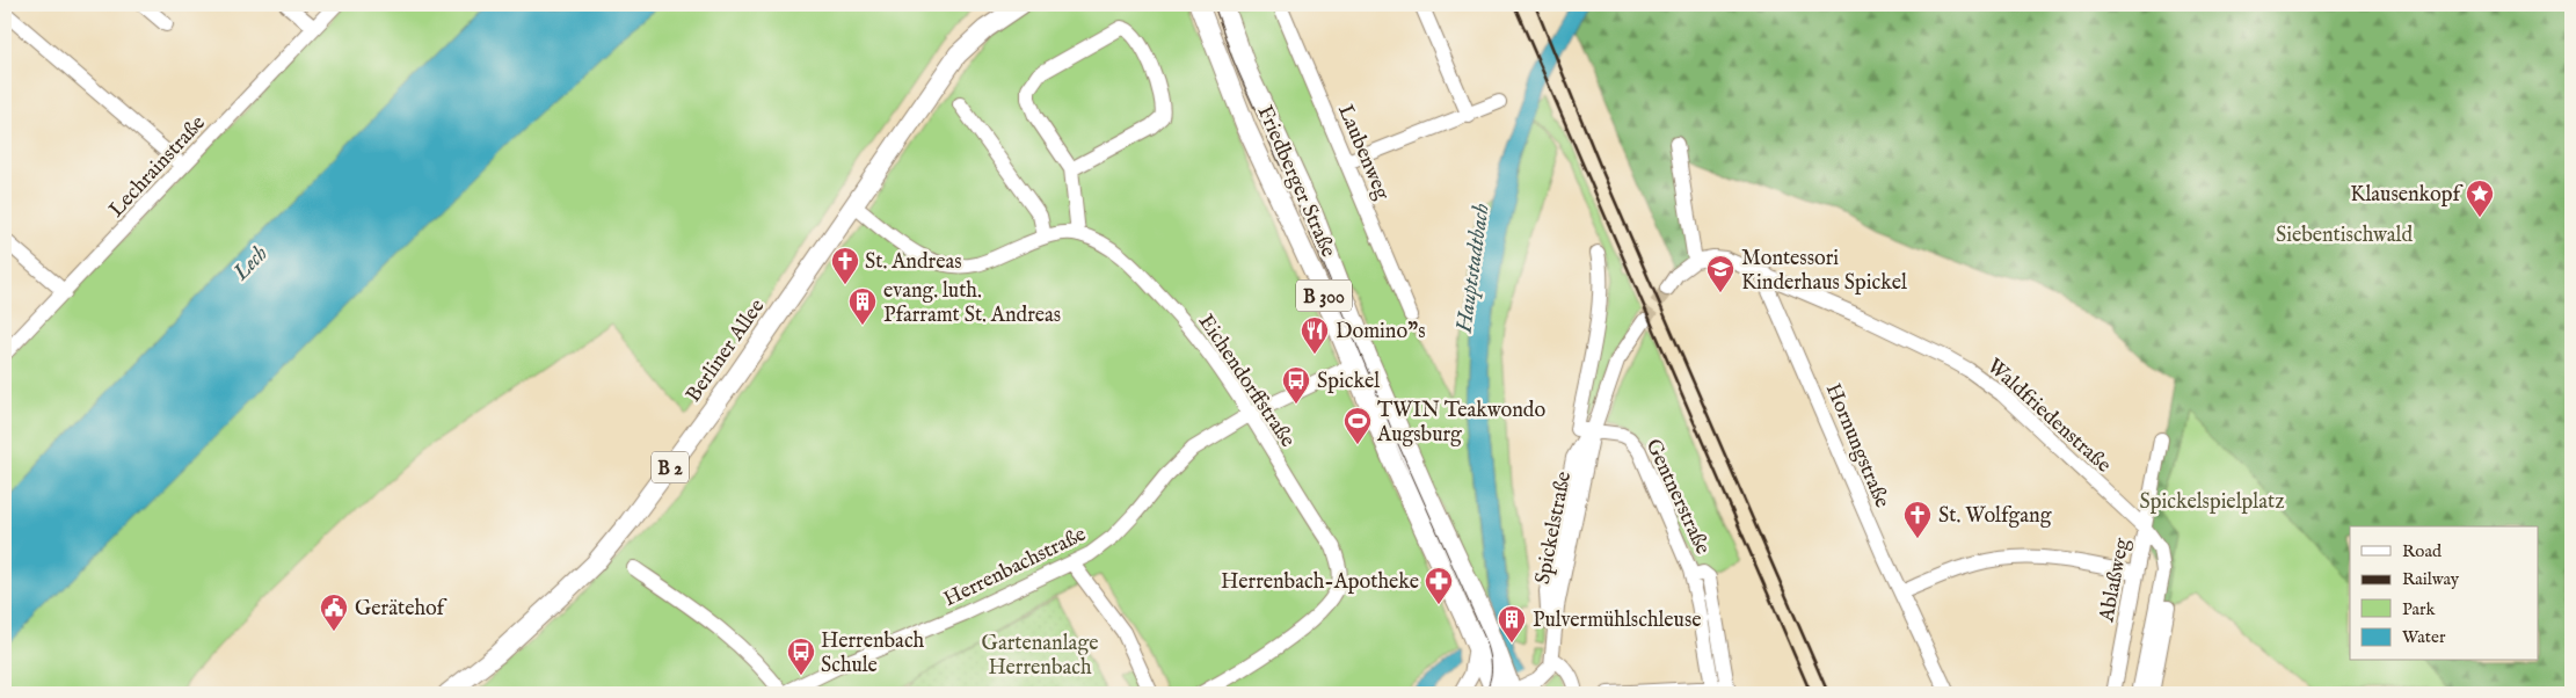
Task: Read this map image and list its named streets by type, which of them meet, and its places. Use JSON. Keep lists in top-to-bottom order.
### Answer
{
  "streets": {
    "main road": [
      "Friedberger Straße",
      "B 300",
      "Berliner Allee",
      "B 2"
    ],
    "street": [
      "Laubenweg",
      "Lechrainstraße",
      "Eichendorffstraße",
      "Waldfriedenstraße",
      "Hornungstraße",
      "Gentnerstraße",
      "Spickelstraße",
      "Herrenbachstraße",
      "Ablaßweg"
    ]
  },
  "crossings": [
    ["Friedberger Straße", "Herrenbachstraße"],
    ["Berliner Allee", "Eichendorffstraße"],
    ["Eichendorffstraße", "Herrenbachstraße"],
    ["Waldfriedenstraße", "Hornungstraße"],
    ["Waldfriedenstraße", "Ablaßweg"],
    ["Gentnerstraße", "Spickelstraße"]
  ],
  "water": ["Lech", "Hauptstadtbach"],
  "parks": ["Siebentischwald", "Spickelspielplatz", "Gartenanlage Herrenbach"],
  "places": {
    "place": ["Klausenkopf"],
    "church": ["St. Andreas", "St. Wolfgang"],
    "school or university": ["Montessori Kinderhaus Spickel"],
    "building": ["evang. luth. Pfarramt St. Andreas", "Pulvermühlschleuse"],
    "restaurant": ["Domino\"s"],
    "bus stop": ["Spickel", "Herrenbach Schule"],
    "sports": ["TWIN Teakwondo Augsburg"],
    "pharmacy": ["Herrenbach-Apotheke"],
    "public building": ["Gerätehof"]
  },
  "legend": [
    "Road",
    "Railway",
    "Park",
    "Water"
  ]
}
